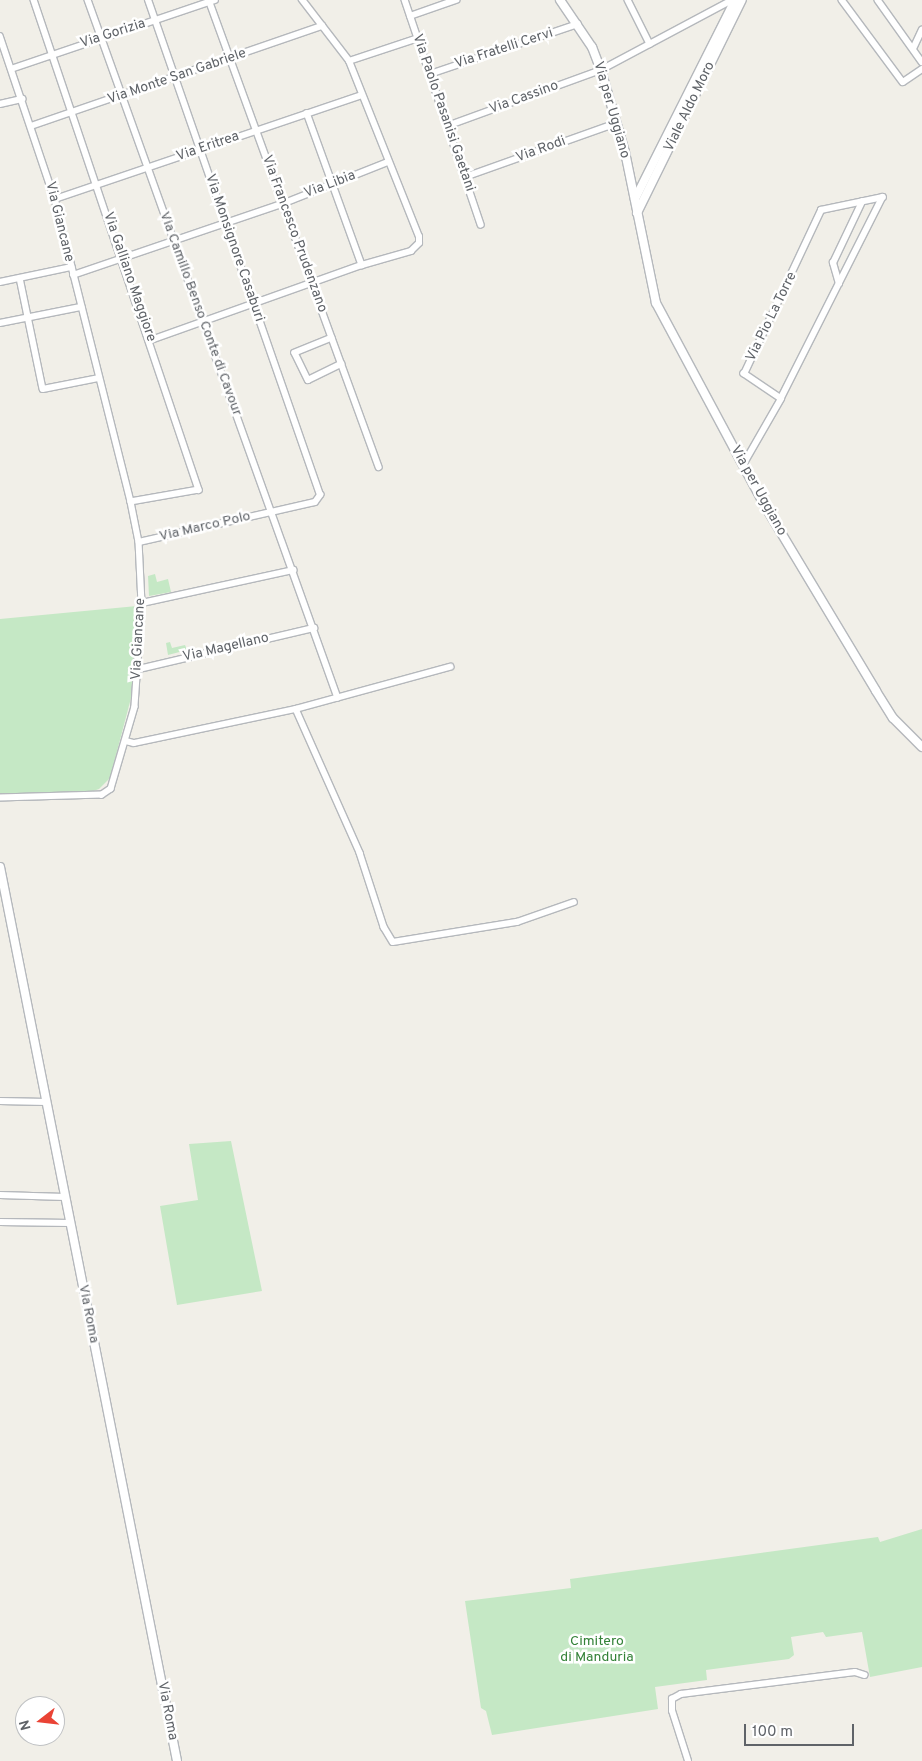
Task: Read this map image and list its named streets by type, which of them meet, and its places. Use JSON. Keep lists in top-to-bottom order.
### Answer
{
  "streets": {
    "street": [
      "Via Gorizia",
      "Via Fratelli Cervi",
      "Via Monte San Gabriele",
      "Via Cassino",
      "Viale Aldo Moro",
      "Via per Uggiano",
      "Via Paolo Pasanisi Gaetani",
      "Via Eritrea",
      "Via Rodi",
      "Via Libia",
      "Via Giancane",
      "Via Francesco Prudenzano",
      "Via Monsignore Casaburi",
      "Via Galliano Maggiore",
      "Via Camillo Benso Conte di Cavour",
      "Via Pio La Torre",
      "Via Marco Polo",
      "Via Magellano",
      "Via Roma"
    ]
  },
  "crossings": [
    ["Via Gorizia", "Via Giancane"],
    ["Via Gorizia", "Via Francesco Prudenzano"],
    ["Via Gorizia", "Via Monsignore Casaburi"],
    ["Via Gorizia", "Via Galliano Maggiore"],
    ["Via Gorizia", "Via Camillo Benso Conte di Cavour"],
    ["Via Fratelli Cervi", "Via per Uggiano"],
    ["Via Fratelli Cervi", "Via Paolo Pasanisi Gaetani"],
    ["Via Monte San Gabriele", "Via Giancane"],
    ["Via Monte San Gabriele", "Via Francesco Prudenzano"],
    ["Via Monte San Gabriele", "Via Monsignore Casaburi"],
    ["Via Monte San Gabriele", "Via Galliano Maggiore"],
    ["Via Monte San Gabriele", "Via Camillo Benso Conte di Cavour"],
    ["Via Cassino", "Viale Aldo Moro"],
    ["Via Cassino", "Via per Uggiano"],
    ["Via Cassino", "Via Paolo Pasanisi Gaetani"],
    ["Viale Aldo Moro", "Via per Uggiano"],
    ["Via per Uggiano", "Via Rodi"],
    ["Via Paolo Pasanisi Gaetani", "Via Rodi"],
    ["Via Eritrea", "Via Giancane"],
    ["Via Eritrea", "Via Francesco Prudenzano"],
    ["Via Eritrea", "Via Monsignore Casaburi"],
    ["Via Eritrea", "Via Galliano Maggiore"],
    ["Via Eritrea", "Via Camillo Benso Conte di Cavour"],
    ["Via Libia", "Via Giancane"],
    ["Via Libia", "Via Francesco Prudenzano"],
    ["Via Libia", "Via Monsignore Casaburi"],
    ["Via Libia", "Via Galliano Maggiore"],
    ["Via Libia", "Via Camillo Benso Conte di Cavour"],
    ["Via Giancane", "Via Galliano Maggiore"],
    ["Via Giancane", "Via Marco Polo"],
    ["Via Giancane", "Via Magellano"],
    ["Via Monsignore Casaburi", "Via Marco Polo"],
    ["Via Camillo Benso Conte di Cavour", "Via Marco Polo"],
    ["Via Camillo Benso Conte di Cavour", "Via Magellano"]
  ],
  "parks": ["Cimitero di Manduria"],
  "scale_bar": "100 m",
  "north": "left"
}
